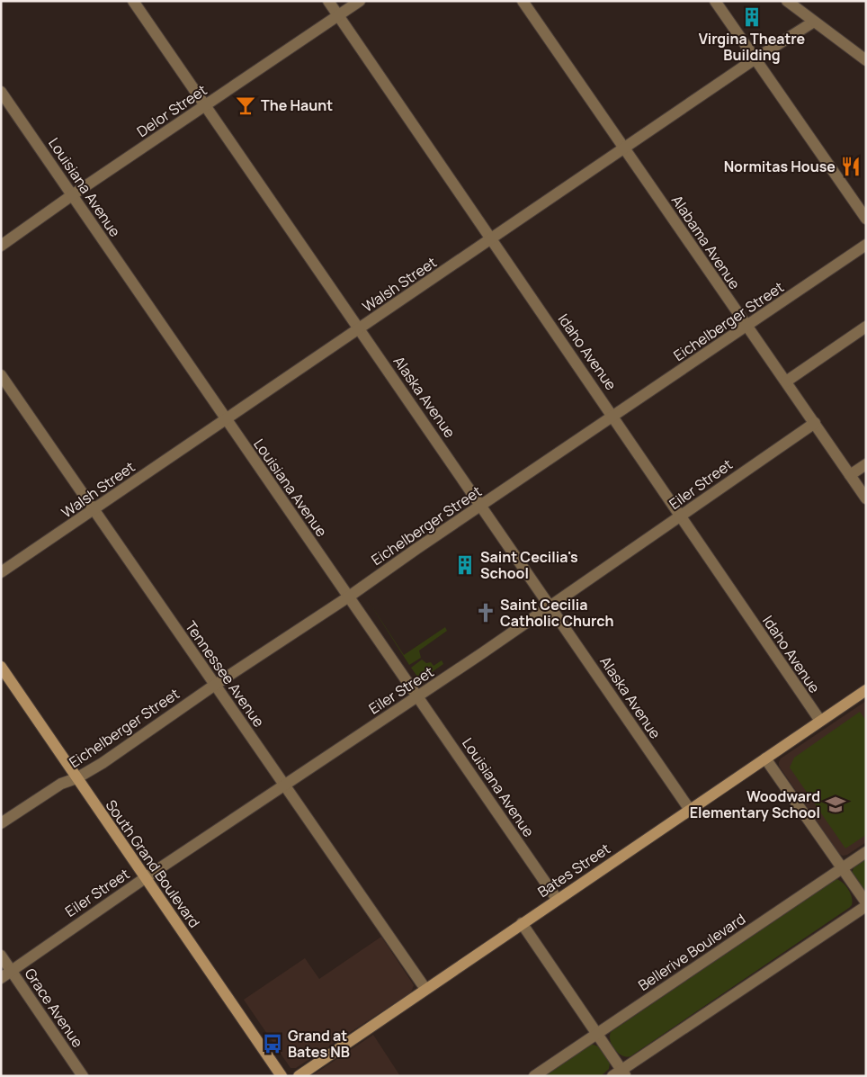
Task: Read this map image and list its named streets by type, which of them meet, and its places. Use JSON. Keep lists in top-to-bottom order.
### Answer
{
  "streets": {
    "main road": ["South Grand Boulevard", "Bates Street"],
    "street": [
      "Delor Street",
      "Louisiana Avenue",
      "Alabama Avenue",
      "Walsh Street",
      "Eichelberger Street",
      "Idaho Avenue",
      "Alaska Avenue",
      "Eiler Street",
      "Tennessee Avenue",
      "Bellerive Boulevard",
      "Grace Avenue"
    ]
  },
  "crossings": [
    ["Delor Street", "Louisiana Avenue"],
    ["Delor Street", "Idaho Avenue"],
    ["Delor Street", "Alaska Avenue"],
    ["Louisiana Avenue", "Walsh Street"],
    ["Louisiana Avenue", "Eichelberger Street"],
    ["Louisiana Avenue", "Eiler Street"],
    ["Louisiana Avenue", "Bates Street"],
    ["Alabama Avenue", "Walsh Street"],
    ["Alabama Avenue", "Eichelberger Street"],
    ["Alabama Avenue", "Eiler Street"],
    ["Walsh Street", "Idaho Avenue"],
    ["Walsh Street", "Alaska Avenue"],
    ["Walsh Street", "Tennessee Avenue"],
    ["Eichelberger Street", "Idaho Avenue"],
    ["Eichelberger Street", "Alaska Avenue"],
    ["Eichelberger Street", "Tennessee Avenue"],
    ["Eichelberger Street", "South Grand Boulevard"],
    ["Idaho Avenue", "Eiler Street"],
    ["Idaho Avenue", "Bates Street"],
    ["Alaska Avenue", "Eiler Street"],
    ["Alaska Avenue", "Bates Street"],
    ["Eiler Street", "Tennessee Avenue"],
    ["Eiler Street", "South Grand Boulevard"],
    ["Eiler Street", "Grace Avenue"],
    ["Tennessee Avenue", "Bates Street"]
  ],
  "places": {
    "building": ["Virgina Theatre Building", "Saint Cecilia's School"],
    "bar": ["The Haunt"],
    "restaurant": ["Normitas House"],
    "church": ["Saint Cecilia Catholic Church"],
    "school or university": ["Woodward Elementary School"],
    "bus stop": ["Grand at Bates NB"]
  }
}
